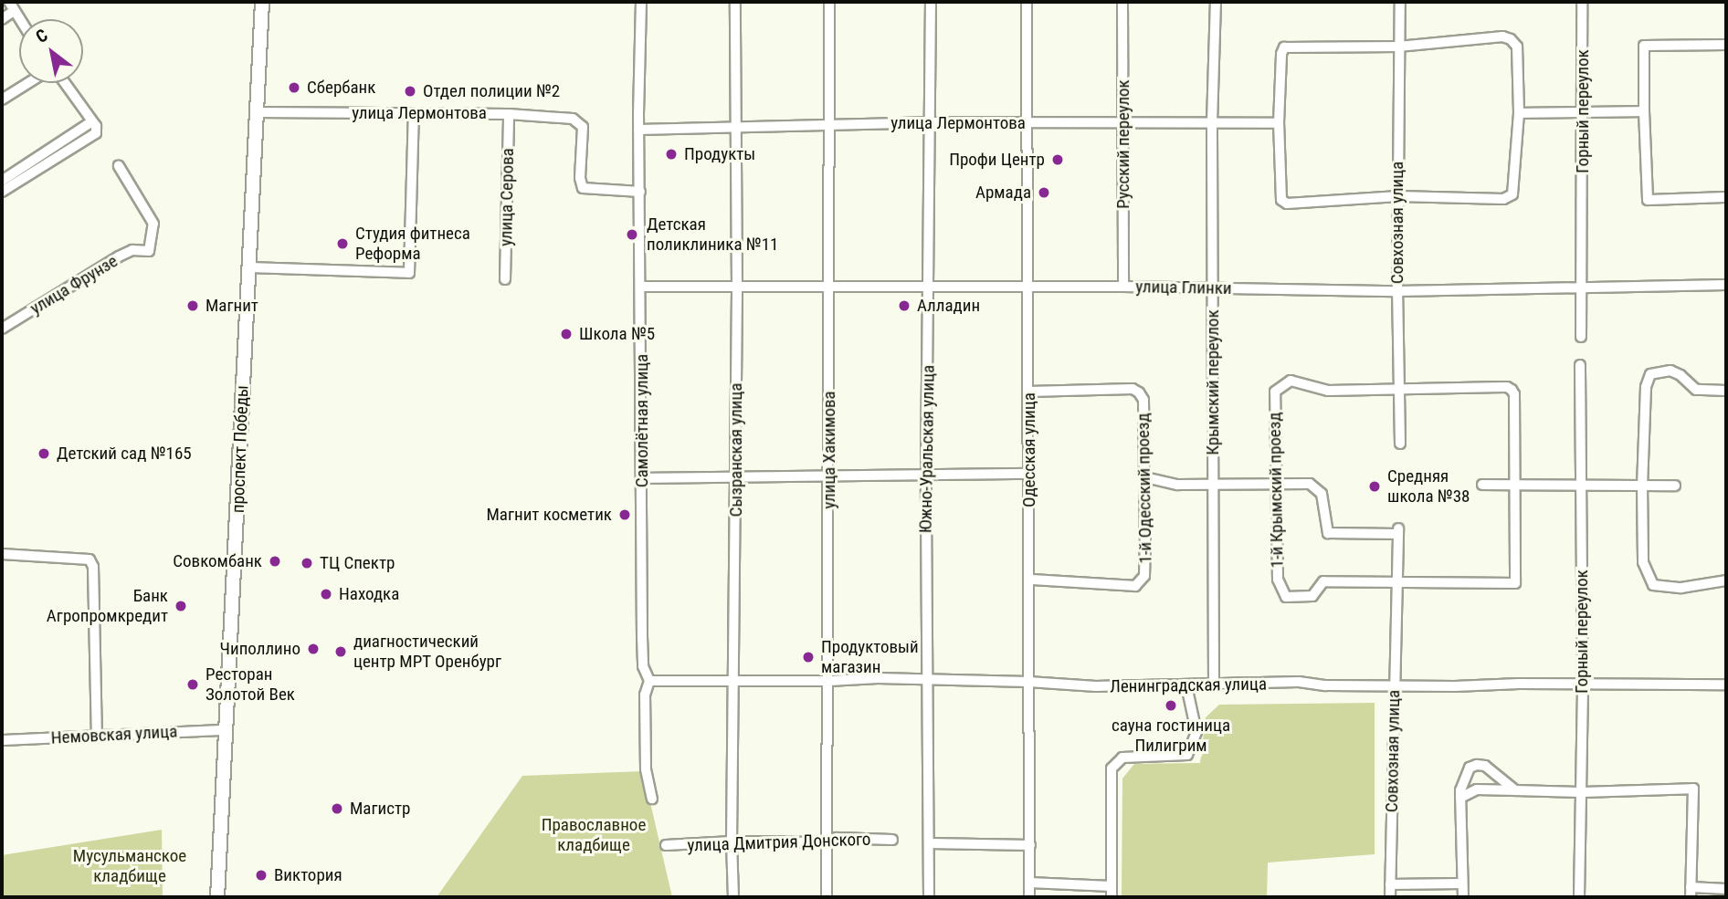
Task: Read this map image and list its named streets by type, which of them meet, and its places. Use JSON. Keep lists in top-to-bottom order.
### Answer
{
  "streets": {
    "main road": ["проспект Победы"],
    "street": [
      "Горный переулок",
      "улица Лермонтова",
      "Русский переулок",
      "улица Серова",
      "Совхозная улица",
      "улица Фрунзе",
      "улица Глинки",
      "Крымский переулок",
      "Самолётная улица",
      "Южно-Уральская улица",
      "Сызранская улица",
      "улица Хакимова",
      "Одесская улица",
      "1-й Одесский проезд",
      "1-й Крымский проезд",
      "Ленинградская улица",
      "Немовская улица",
      "улица Дмитрия Донского"
    ]
  },
  "crossings": [
    ["Горный переулок", "улица Глинки"],
    ["Горный переулок", "Ленинградская улица"],
    ["улица Лермонтова", "Русский переулок"],
    ["улица Лермонтова", "улица Серова"],
    ["улица Лермонтова", "Крымский переулок"],
    ["улица Лермонтова", "Самолётная улица"],
    ["улица Лермонтова", "проспект Победы"],
    ["улица Лермонтова", "Южно-Уральская улица"],
    ["улица Лермонтова", "Сызранская улица"],
    ["улица Лермонтова", "улица Хакимова"],
    ["улица Лермонтова", "Одесская улица"],
    ["Русский переулок", "улица Глинки"],
    ["Совхозная улица", "улица Глинки"],
    ["Совхозная улица", "1-й Крымский проезд"],
    ["Совхозная улица", "Ленинградская улица"],
    ["улица Глинки", "Крымский переулок"],
    ["улица Глинки", "Самолётная улица"],
    ["улица Глинки", "Южно-Уральская улица"],
    ["улица Глинки", "Сызранская улица"],
    ["улица Глинки", "улица Хакимова"],
    ["улица Глинки", "Одесская улица"],
    ["Крымский переулок", "Ленинградская улица"],
    ["Самолётная улица", "Ленинградская улица"],
    ["проспект Победы", "Немовская улица"],
    ["Южно-Уральская улица", "Ленинградская улица"],
    ["Сызранская улица", "Ленинградская улица"],
    ["Сызранская улица", "улица Дмитрия Донского"],
    ["улица Хакимова", "Ленинградская улица"],
    ["улица Хакимова", "улица Дмитрия Донского"],
    ["Одесская улица", "1-й Одесский проезд"],
    ["Одесская улица", "Ленинградская улица"]
  ],
  "parks": ["Православное кладбище", "Мусульманское кладбище"],
  "places": [
    "Сбербанк",
    "Отдел полиции №2",
    "Продукты",
    "Профи Центр",
    "Армада",
    "Детская поликлиника №11",
    "Студия фитнеса Реформа",
    "Магнит",
    "Алладин",
    "Школа №5",
    "Детский сад №165",
    "Средняя школа №38",
    "Магнит косметик",
    "Совкомбанк",
    "ТЦ Спектр",
    "Находка",
    "Банк Агропромкредит",
    "Чиполлино",
    "диагностический центр МРТ Оренбург",
    "Продуктовый магазин",
    "Ресторан Золотой Век",
    "сауна гостиница Пилигрим",
    "Магистр",
    "Виктория"
  ],
  "north": "top left"
}
